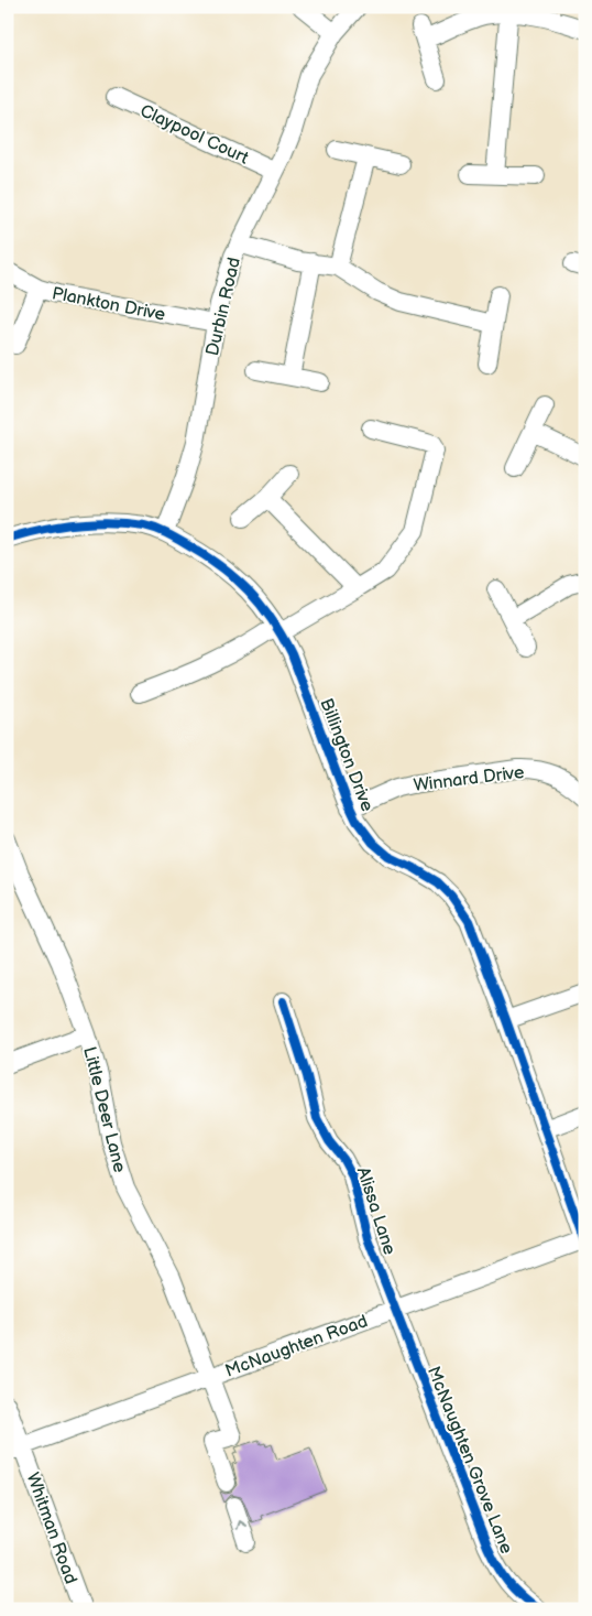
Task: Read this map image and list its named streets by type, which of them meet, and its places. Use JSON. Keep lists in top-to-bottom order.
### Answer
{
  "streets": {
    "street": [
      "Claypool Court",
      "Plankton Drive",
      "Durbin Road",
      "Billington Drive",
      "Winnard Drive",
      "Little Deer Lane",
      "Alissa Lane",
      "McNaughten Road",
      "McNaughten Grove Lane",
      "Whitman Road"
    ]
  },
  "crossings": [
    ["Claypool Court", "Durbin Road"],
    ["Plankton Drive", "Durbin Road"],
    ["Durbin Road", "Billington Drive"],
    ["Billington Drive", "Winnard Drive"],
    ["Billington Drive", "McNaughten Road"],
    ["Little Deer Lane", "McNaughten Road"],
    ["Alissa Lane", "McNaughten Road"],
    ["Alissa Lane", "McNaughten Grove Lane"],
    ["McNaughten Road", "McNaughten Grove Lane"],
    ["McNaughten Road", "Whitman Road"]
  ]
}
